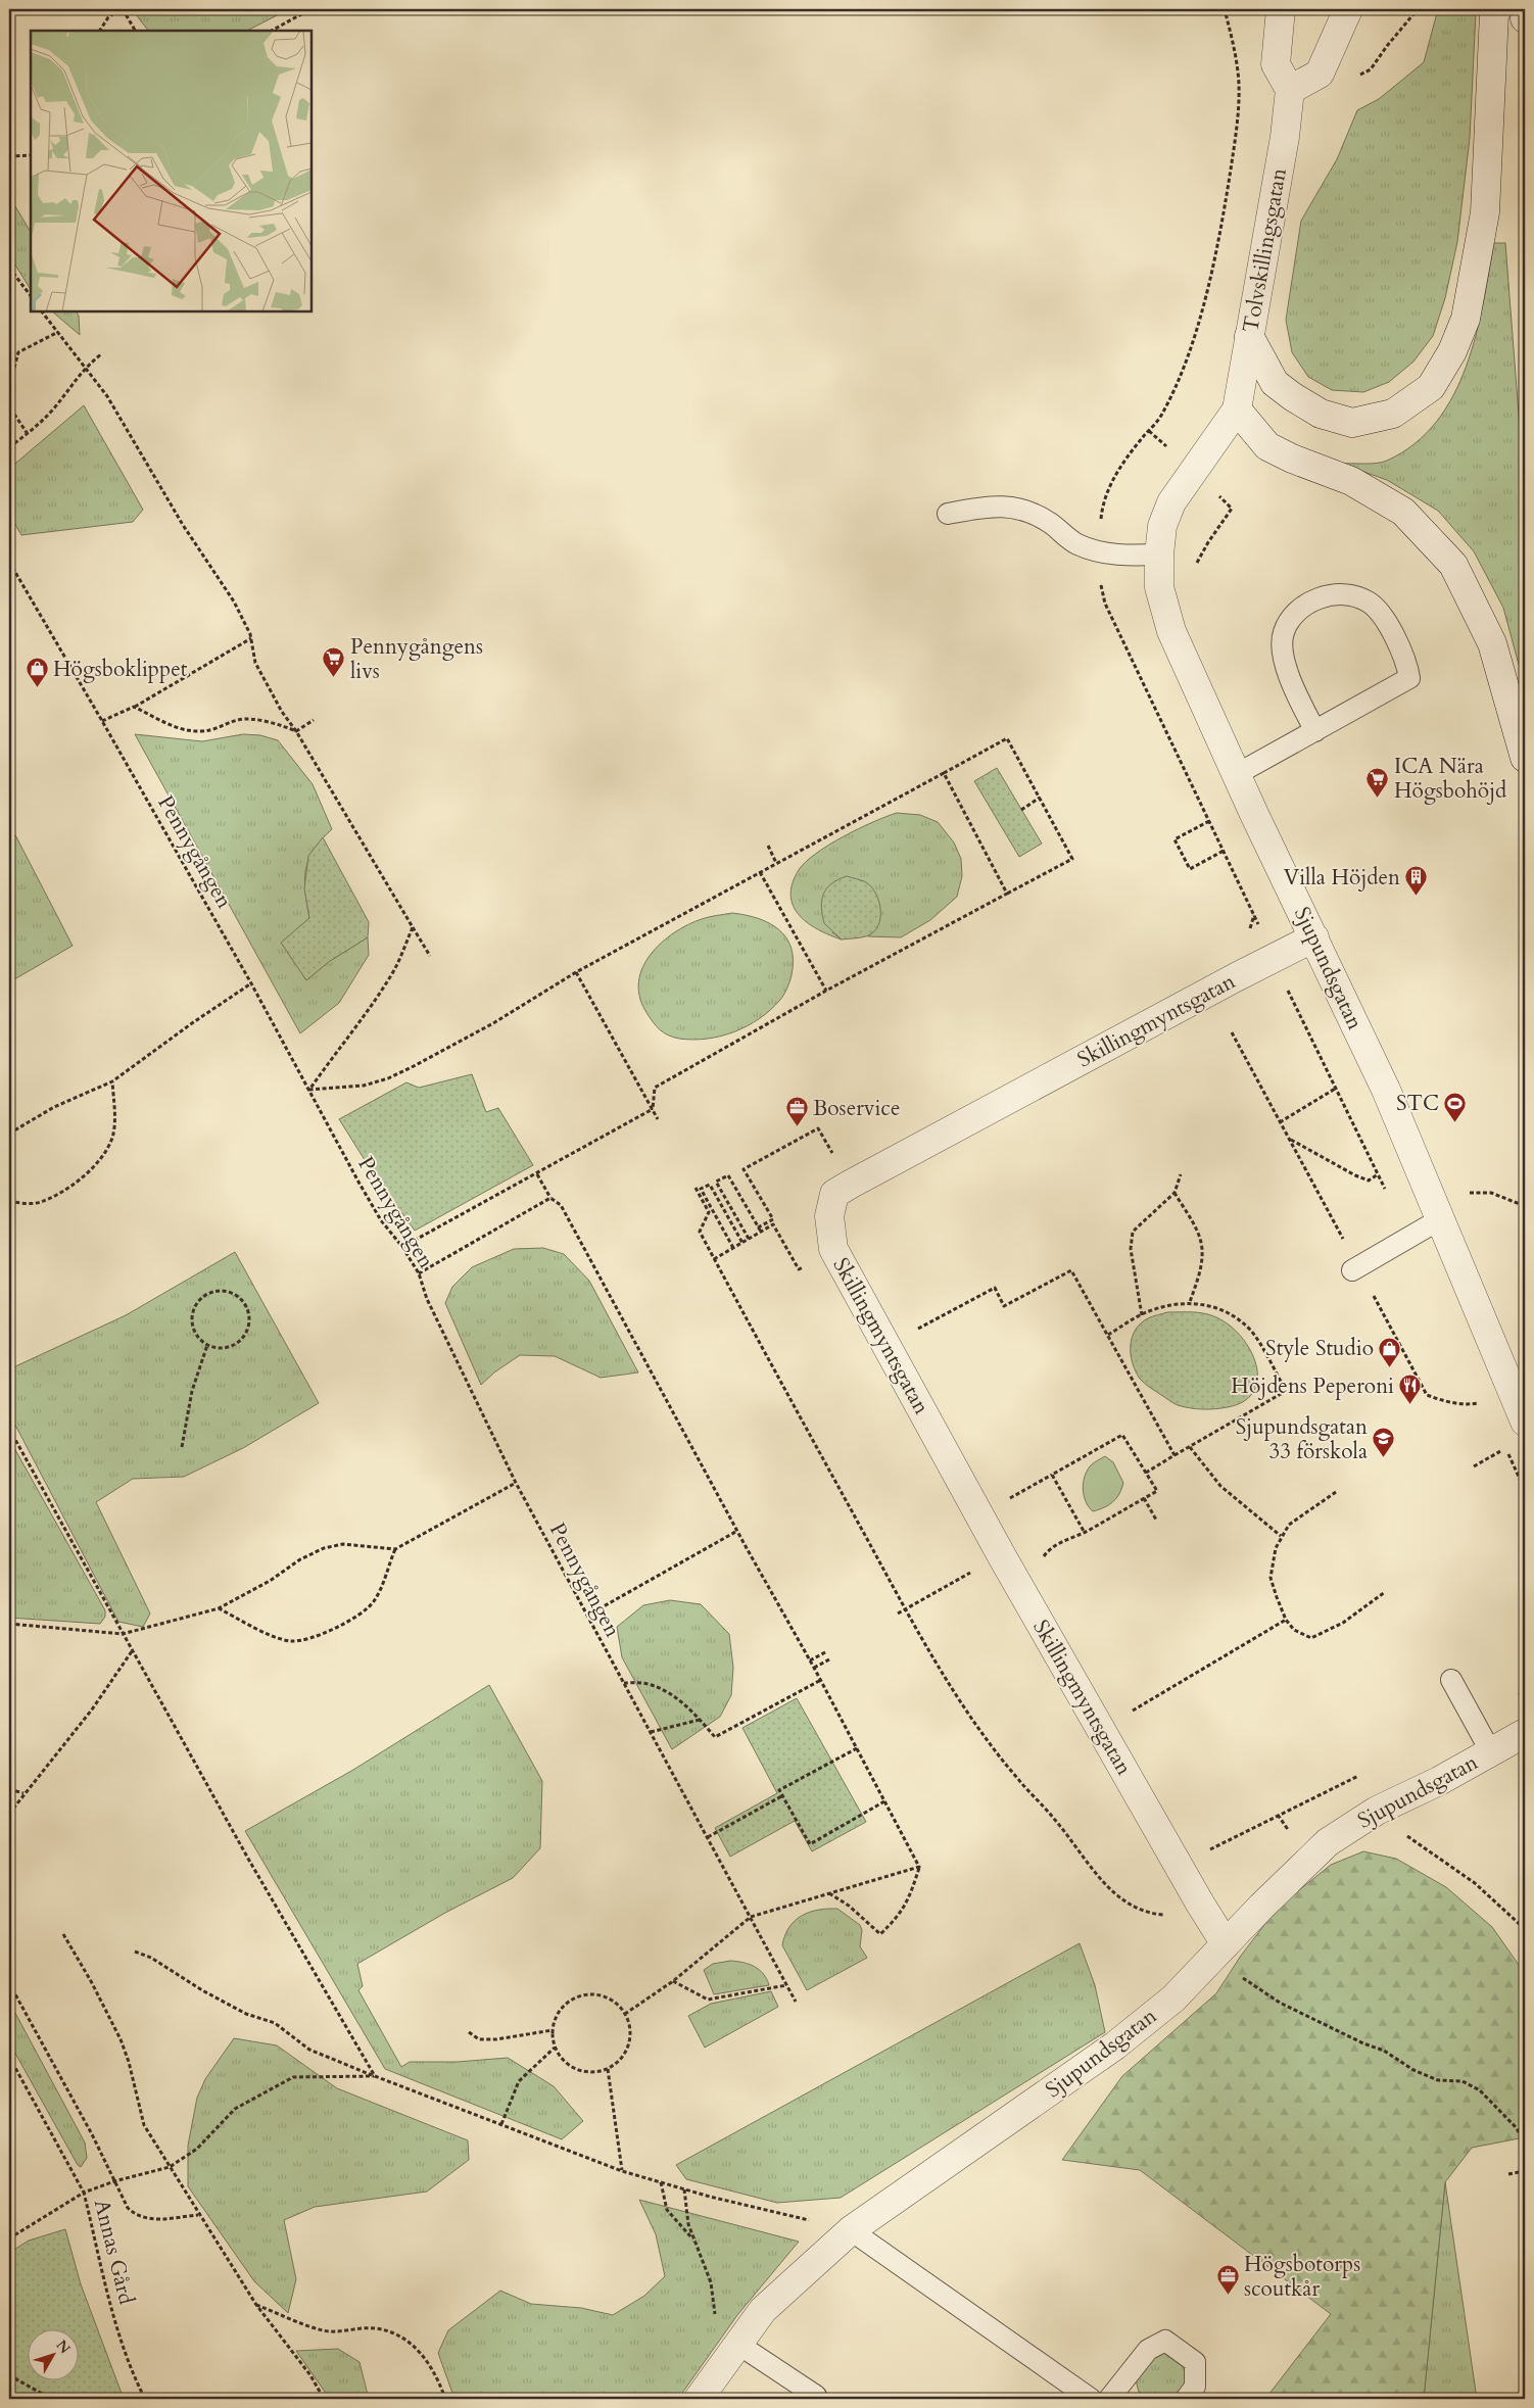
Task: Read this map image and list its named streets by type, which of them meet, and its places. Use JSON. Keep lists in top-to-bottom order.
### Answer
{
  "streets": {
    "street": ["Tolvskillingsgatan", "Sjupundsgatan", "Skillingmyntsgatan"],
    "path": ["Pennygången", "Annas Gård"]
  },
  "crossings": [
    ["Tolvskillingsgatan", "Sjupundsgatan"],
    ["Sjupundsgatan", "Skillingmyntsgatan"]
  ],
  "places": {
    "supermarket": ["Pennygångens livs", "ICA Nära Högsbohöjd"],
    "shop": ["Högsboklippet", "Style Studio"],
    "building": ["Villa Höjden"],
    "sports": ["STC"],
    "office": ["Boservice", "Högsbotorps scoutkår"],
    "restaurant": ["Höjdens Peperoni"],
    "school or university": ["Sjupundsgatan 33 förskola"]
  },
  "north": "top right"
}
